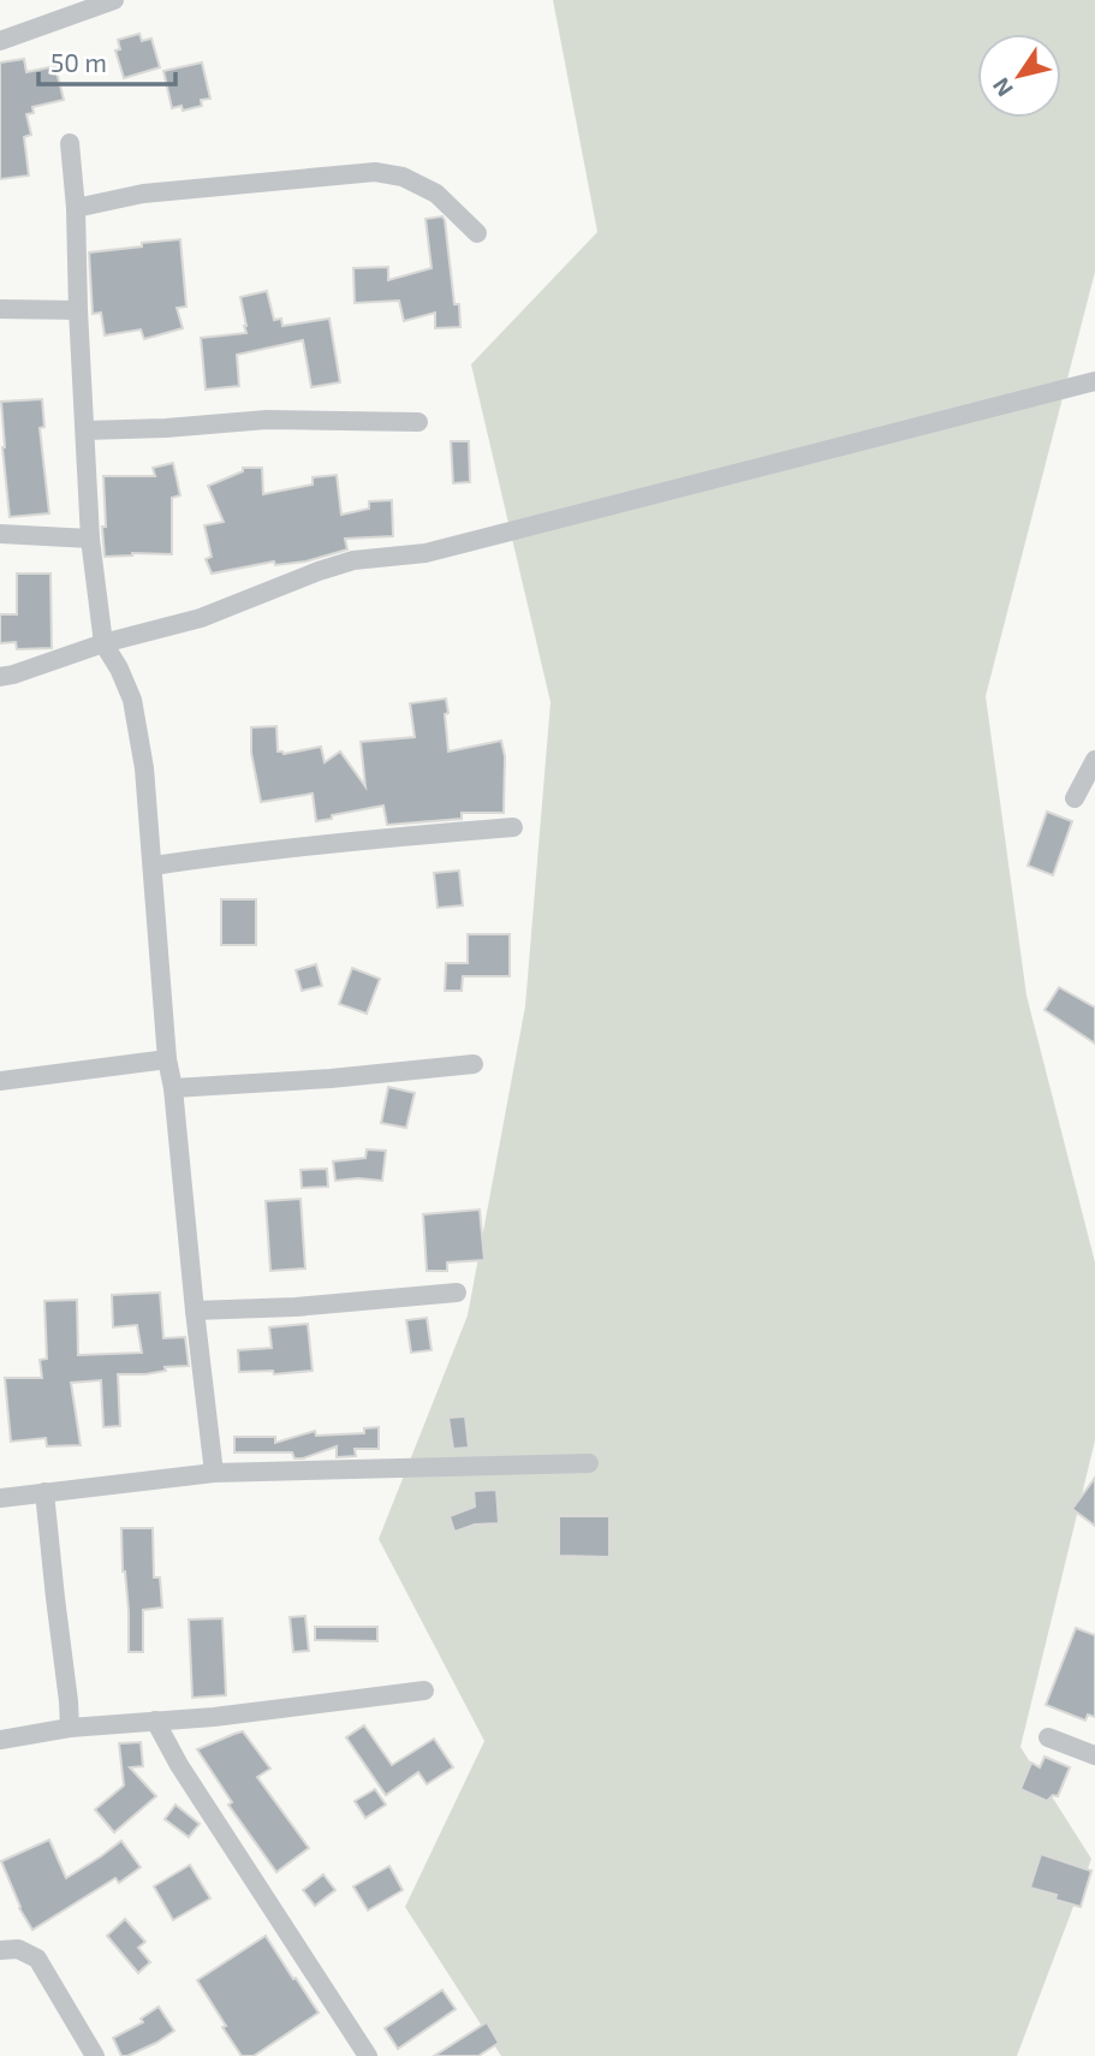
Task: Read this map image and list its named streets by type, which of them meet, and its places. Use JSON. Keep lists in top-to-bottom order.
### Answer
{
  "scale_bar": "50 m",
  "north": "bottom left"
}
